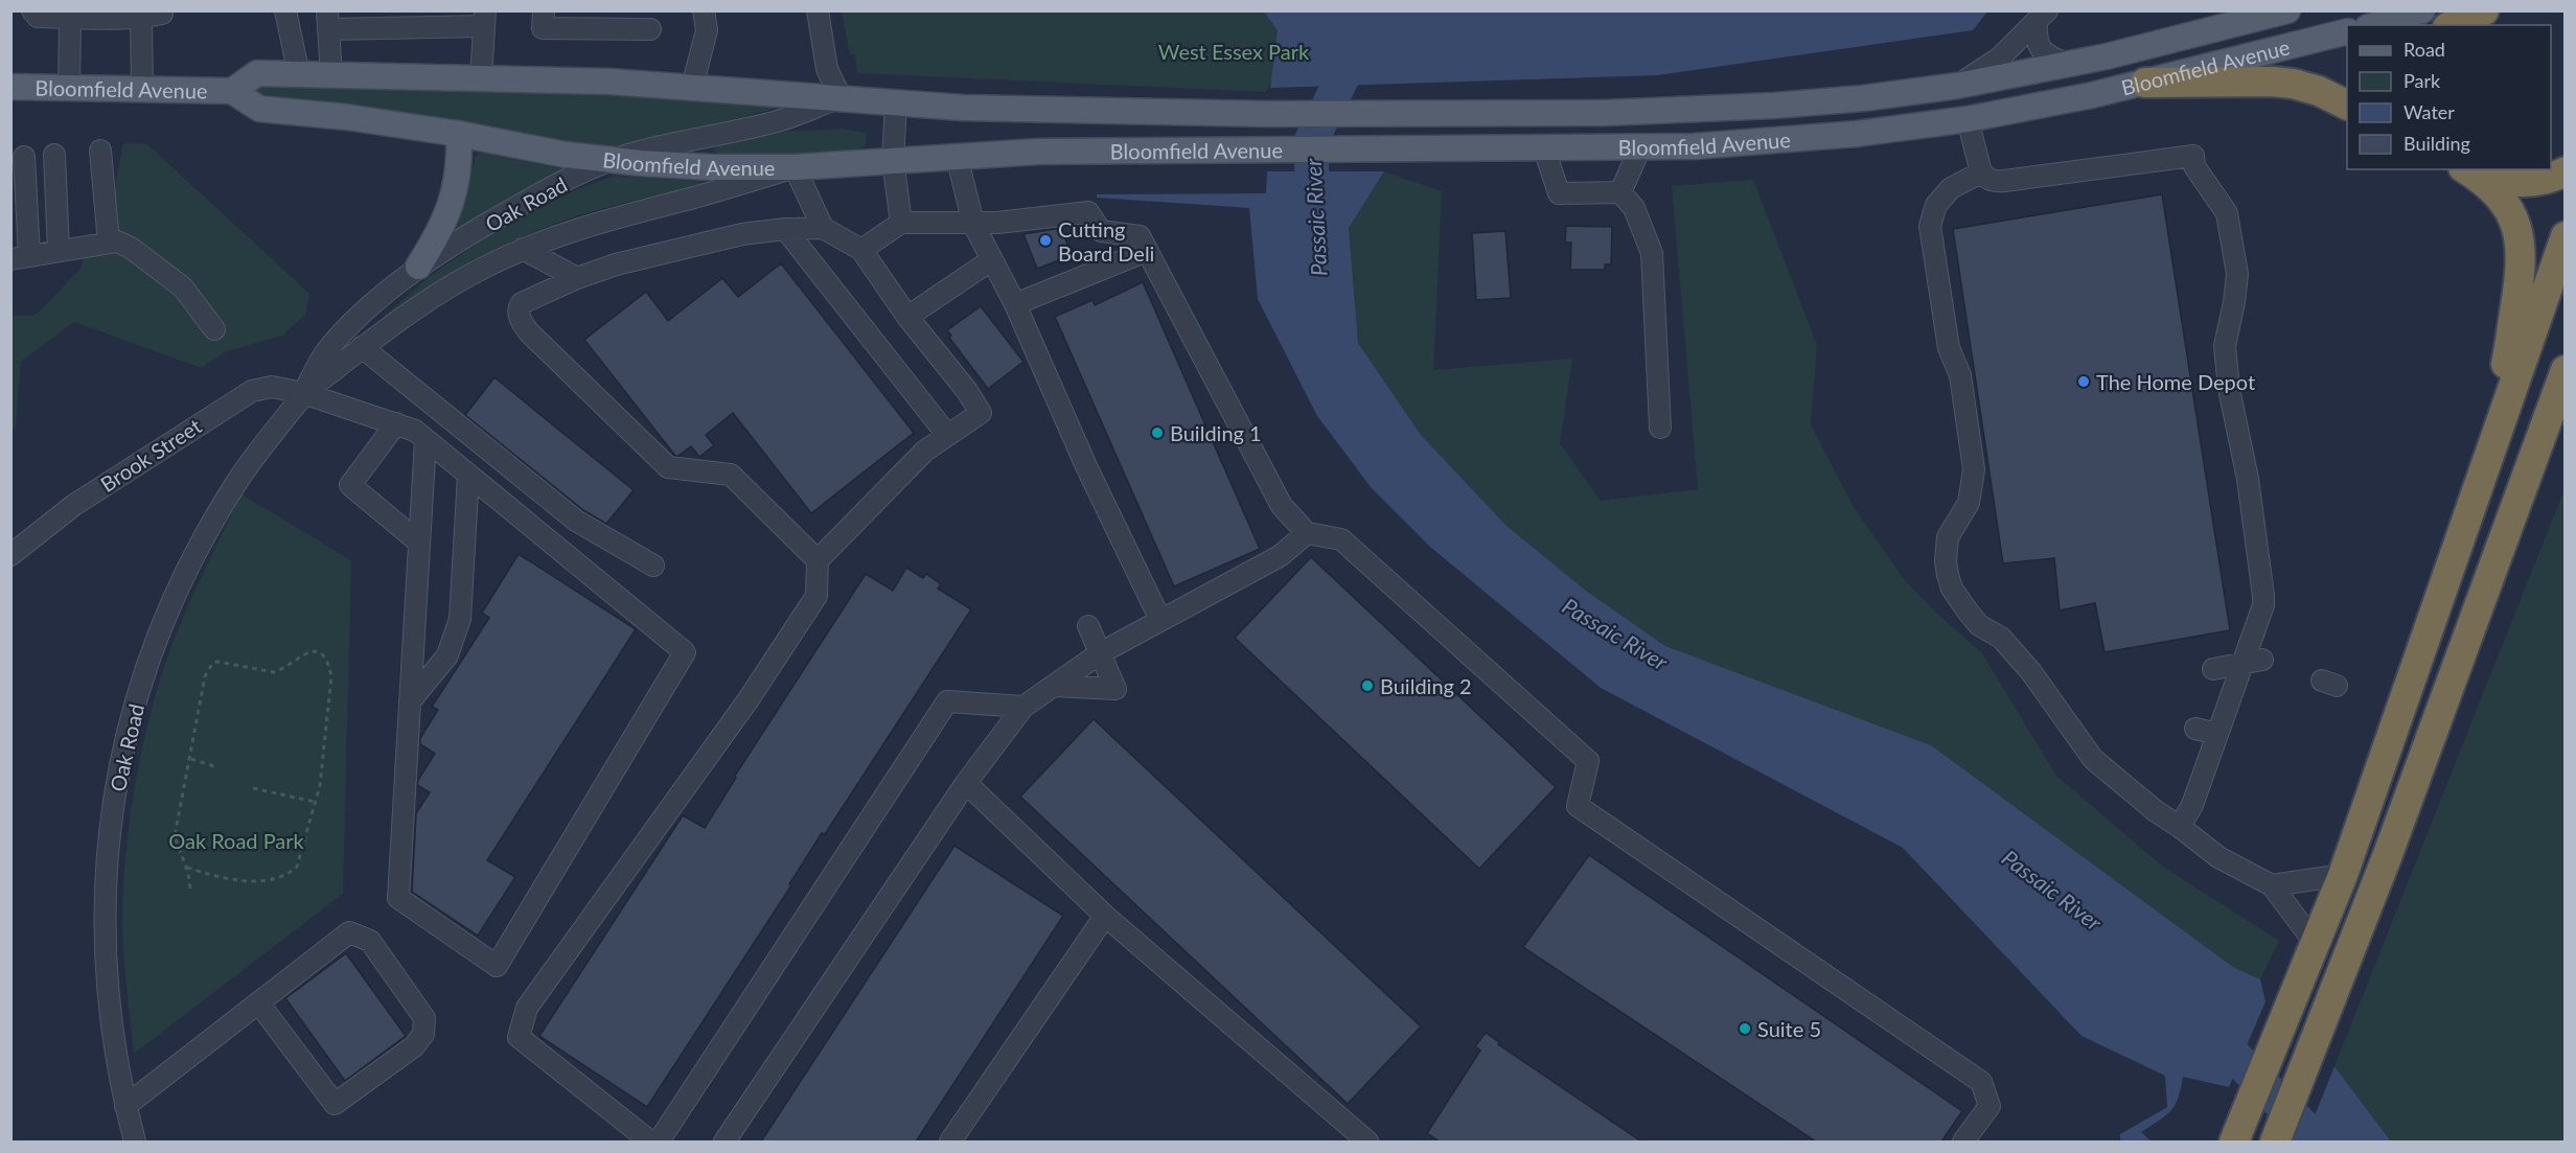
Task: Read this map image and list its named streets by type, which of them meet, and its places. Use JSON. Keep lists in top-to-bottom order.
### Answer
{
  "streets": {
    "main road": ["Bloomfield Avenue"],
    "street": ["Oak Road", "Brook Street"]
  },
  "crossings": [
    ["Bloomfield Avenue", "Oak Road"],
    ["Oak Road", "Brook Street"]
  ],
  "water": ["Passaic River"],
  "parks": ["West Essex Park", "Oak Road Park"],
  "places": [
    "Cutting Board Deli",
    "The Home Depot",
    "Building 1",
    "Building 2",
    "Suite 5"
  ],
  "legend": [
    "Road",
    "Park",
    "Water",
    "Building"
  ]
}
